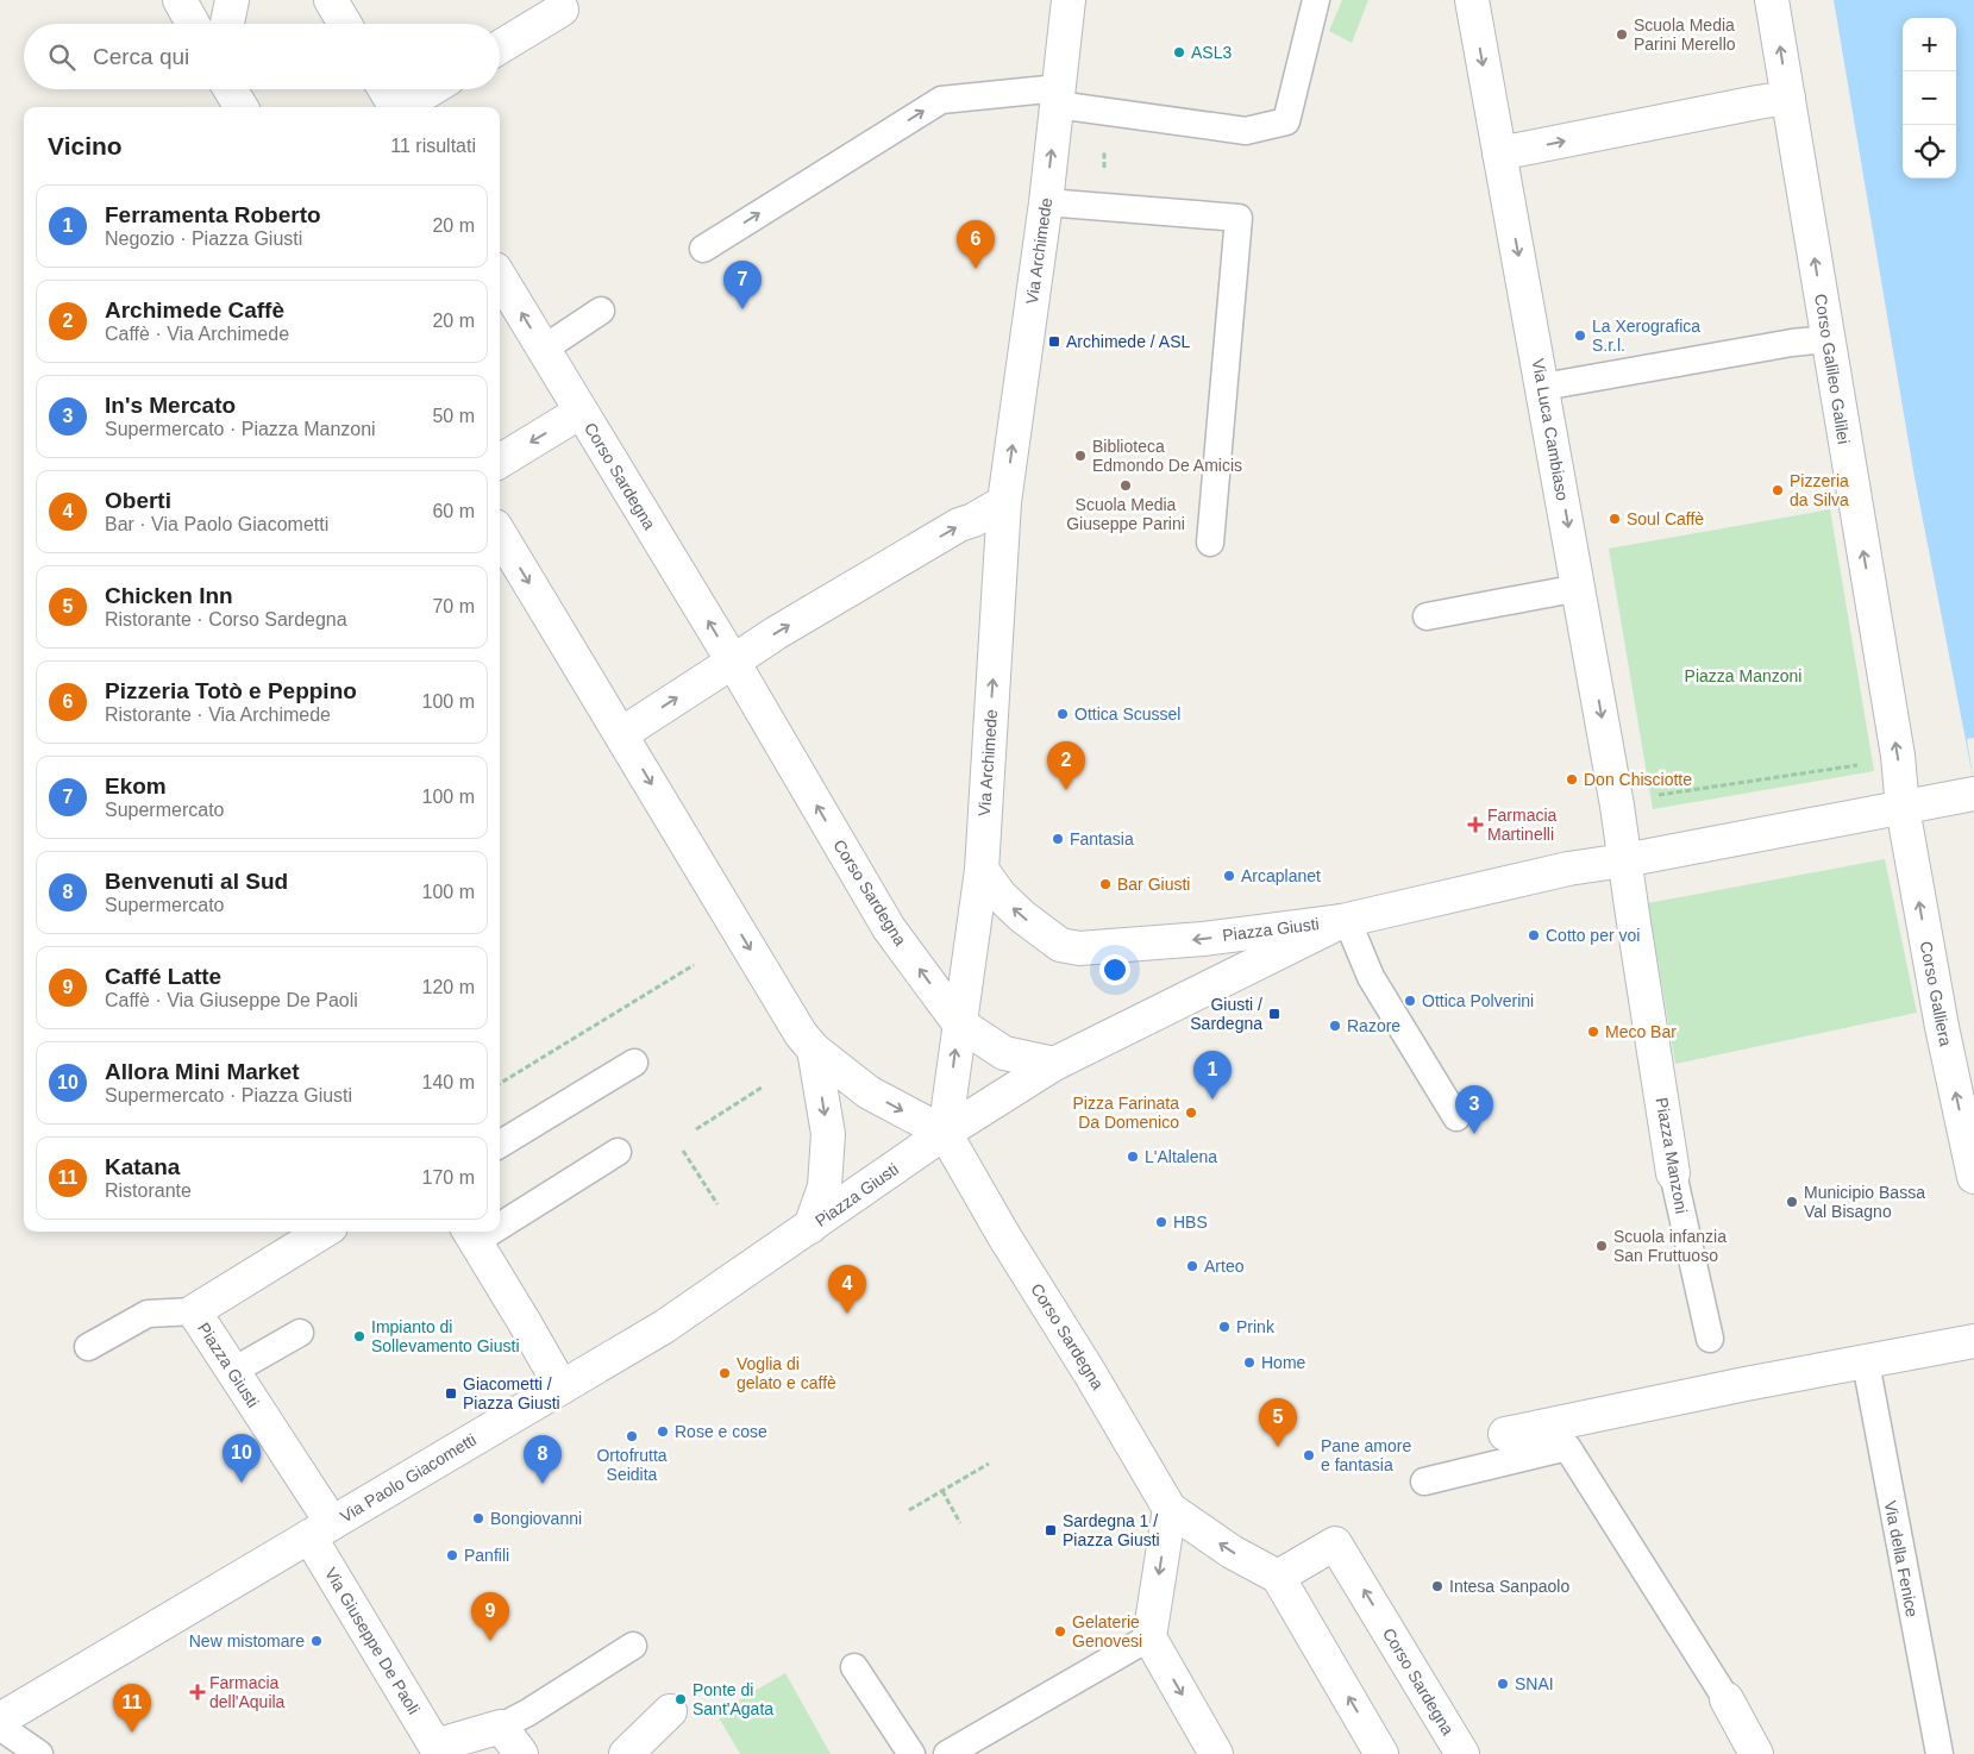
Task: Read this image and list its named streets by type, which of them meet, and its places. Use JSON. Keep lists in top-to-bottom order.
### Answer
{
  "streets": {
    "street": [
      "Via Archimede",
      "Corso Galileo Galilei",
      "Via Luca Cambiaso",
      "Corso Sardegna",
      "Piazza Giusti",
      "Corso Galliera",
      "Piazza Manzoni",
      "Via Paolo Giacometti",
      "Via Giuseppe De Paoli"
    ],
    "lane": ["Via della Fenice"]
  },
  "crossings": [
    ["Via Archimede", "Corso Sardegna"],
    ["Via Archimede", "Piazza Giusti"],
    ["Corso Galileo Galilei", "Corso Galliera"],
    ["Via Luca Cambiaso", "Piazza Giusti"],
    ["Via Luca Cambiaso", "Piazza Manzoni"],
    ["Corso Sardegna", "Piazza Giusti"],
    ["Piazza Giusti", "Piazza Manzoni"],
    ["Piazza Giusti", "Via Paolo Giacometti"],
    ["Piazza Giusti", "Via Giuseppe De Paoli"],
    ["Via Paolo Giacometti", "Via Giuseppe De Paoli"]
  ],
  "one_way": [
    "Via Archimede",
    "Corso Galileo Galilei",
    "Via Luca Cambiaso",
    "Corso Galliera"
  ],
  "parks": ["Piazza Manzoni"],
  "places": {
    "other": [
      "Scuola Media Parini Merello",
      "ASL3",
      "La Xerografica S.r.l.",
      "Biblioteca Edmondo De Amicis",
      "Scuola Media Giuseppe Parini",
      "Pizzeria da Silva",
      "Soul Caffè",
      "Ottica Scussel",
      "Don Chisciotte",
      "Fantasia",
      "Arcaplanet",
      "Bar Giusti",
      "Cotto per voi",
      "Ottica Polverini",
      "Razore",
      "Meco Bar",
      "Pizza Farinata Da Domenico",
      "L'Altalena",
      "Municipio Bassa Val Bisagno",
      "HBS",
      "Scuola infanzia San Fruttuoso",
      "Arteo",
      "Prink",
      "Impianto di Sollevamento Giusti",
      "Home",
      "Voglia di gelato e caffè",
      "Rose e cose",
      "Ortofrutta Seidita",
      "Pane amore e fantasia",
      "Bongiovanni",
      "Panfili",
      "Intesa Sanpaolo",
      "Gelaterie Genovesi",
      "New mistomare",
      "SNAI",
      "Ponte di Sant'Agata"
    ],
    "transit": [
      "Archimede / ASL",
      "Giusti / Sardegna",
      "Giacometti / Piazza Giusti",
      "Sardegna 1 / Piazza Giusti"
    ],
    "health": ["Farmacia Martinelli", "Farmacia dell'Aquila"]
  },
  "page": {
    "map_buttons": ["+", "−"],
    "search": "Cerca qui",
    "heading": ["Vicino", "11 risultati"],
    "list": [
      {
        "mark": "1",
        "name": "Ferramenta Roberto",
        "note": "Negozio · Piazza Giusti",
        "value": "20 m"
      },
      {
        "mark": "2",
        "name": "Archimede Caffè",
        "note": "Caffè · Via Archimede",
        "value": "20 m"
      },
      {
        "mark": "3",
        "name": "In's Mercato",
        "note": "Supermercato · Piazza Manzoni",
        "value": "50 m"
      },
      {
        "mark": "4",
        "name": "Oberti",
        "note": "Bar · Via Paolo Giacometti",
        "value": "60 m"
      },
      {
        "mark": "5",
        "name": "Chicken Inn",
        "note": "Ristorante · Corso Sardegna",
        "value": "70 m"
      },
      {
        "mark": "6",
        "name": "Pizzeria Totò e Peppino",
        "note": "Ristorante · Via Archimede",
        "value": "100 m"
      },
      {
        "mark": "7",
        "name": "Ekom",
        "note": "Supermercato",
        "value": "100 m"
      },
      {
        "mark": "8",
        "name": "Benvenuti al Sud",
        "note": "Supermercato",
        "value": "100 m"
      },
      {
        "mark": "9",
        "name": "Caffé Latte",
        "note": "Caffè · Via Giuseppe De Paoli",
        "value": "120 m"
      },
      {
        "mark": "10",
        "name": "Allora Mini Market",
        "note": "Supermercato · Piazza Giusti",
        "value": "140 m"
      },
      {
        "mark": "11",
        "name": "Katana",
        "note": "Ristorante",
        "value": "170 m"
      }
    ],
    "pins": [
      "6",
      "7",
      "2",
      "1",
      "3",
      "4",
      "5",
      "10",
      "8",
      "9",
      "11"
    ]
  }
}
